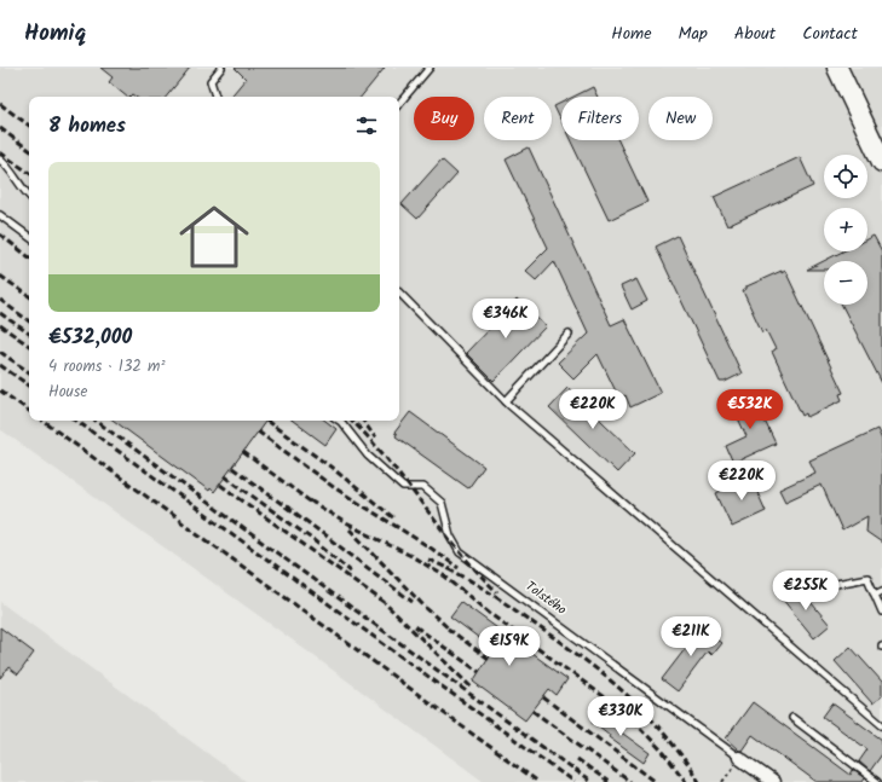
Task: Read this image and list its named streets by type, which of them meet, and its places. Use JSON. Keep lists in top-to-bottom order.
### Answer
{
  "streets": {
    "street": ["Tolstého"]
  },
  "page": {
    "header": "Homiq",
    "nav": [
      "Home",
      "Map",
      "About",
      "Contact"
    ],
    "chip": [
      "Buy",
      "Rent",
      "Filters",
      "New"
    ],
    "heading": "8 homes",
    "map_buttons": ["+", "−"],
    "list": [
      {
        "name": "€532,000",
        "note": "4 rooms · 132 m² · House"
      }
    ],
    "price": [
      "€346K",
      "€220K",
      "€532K",
      "€220K",
      "€255K",
      "€211K",
      "€159K",
      "€330K"
    ]
  }
}
